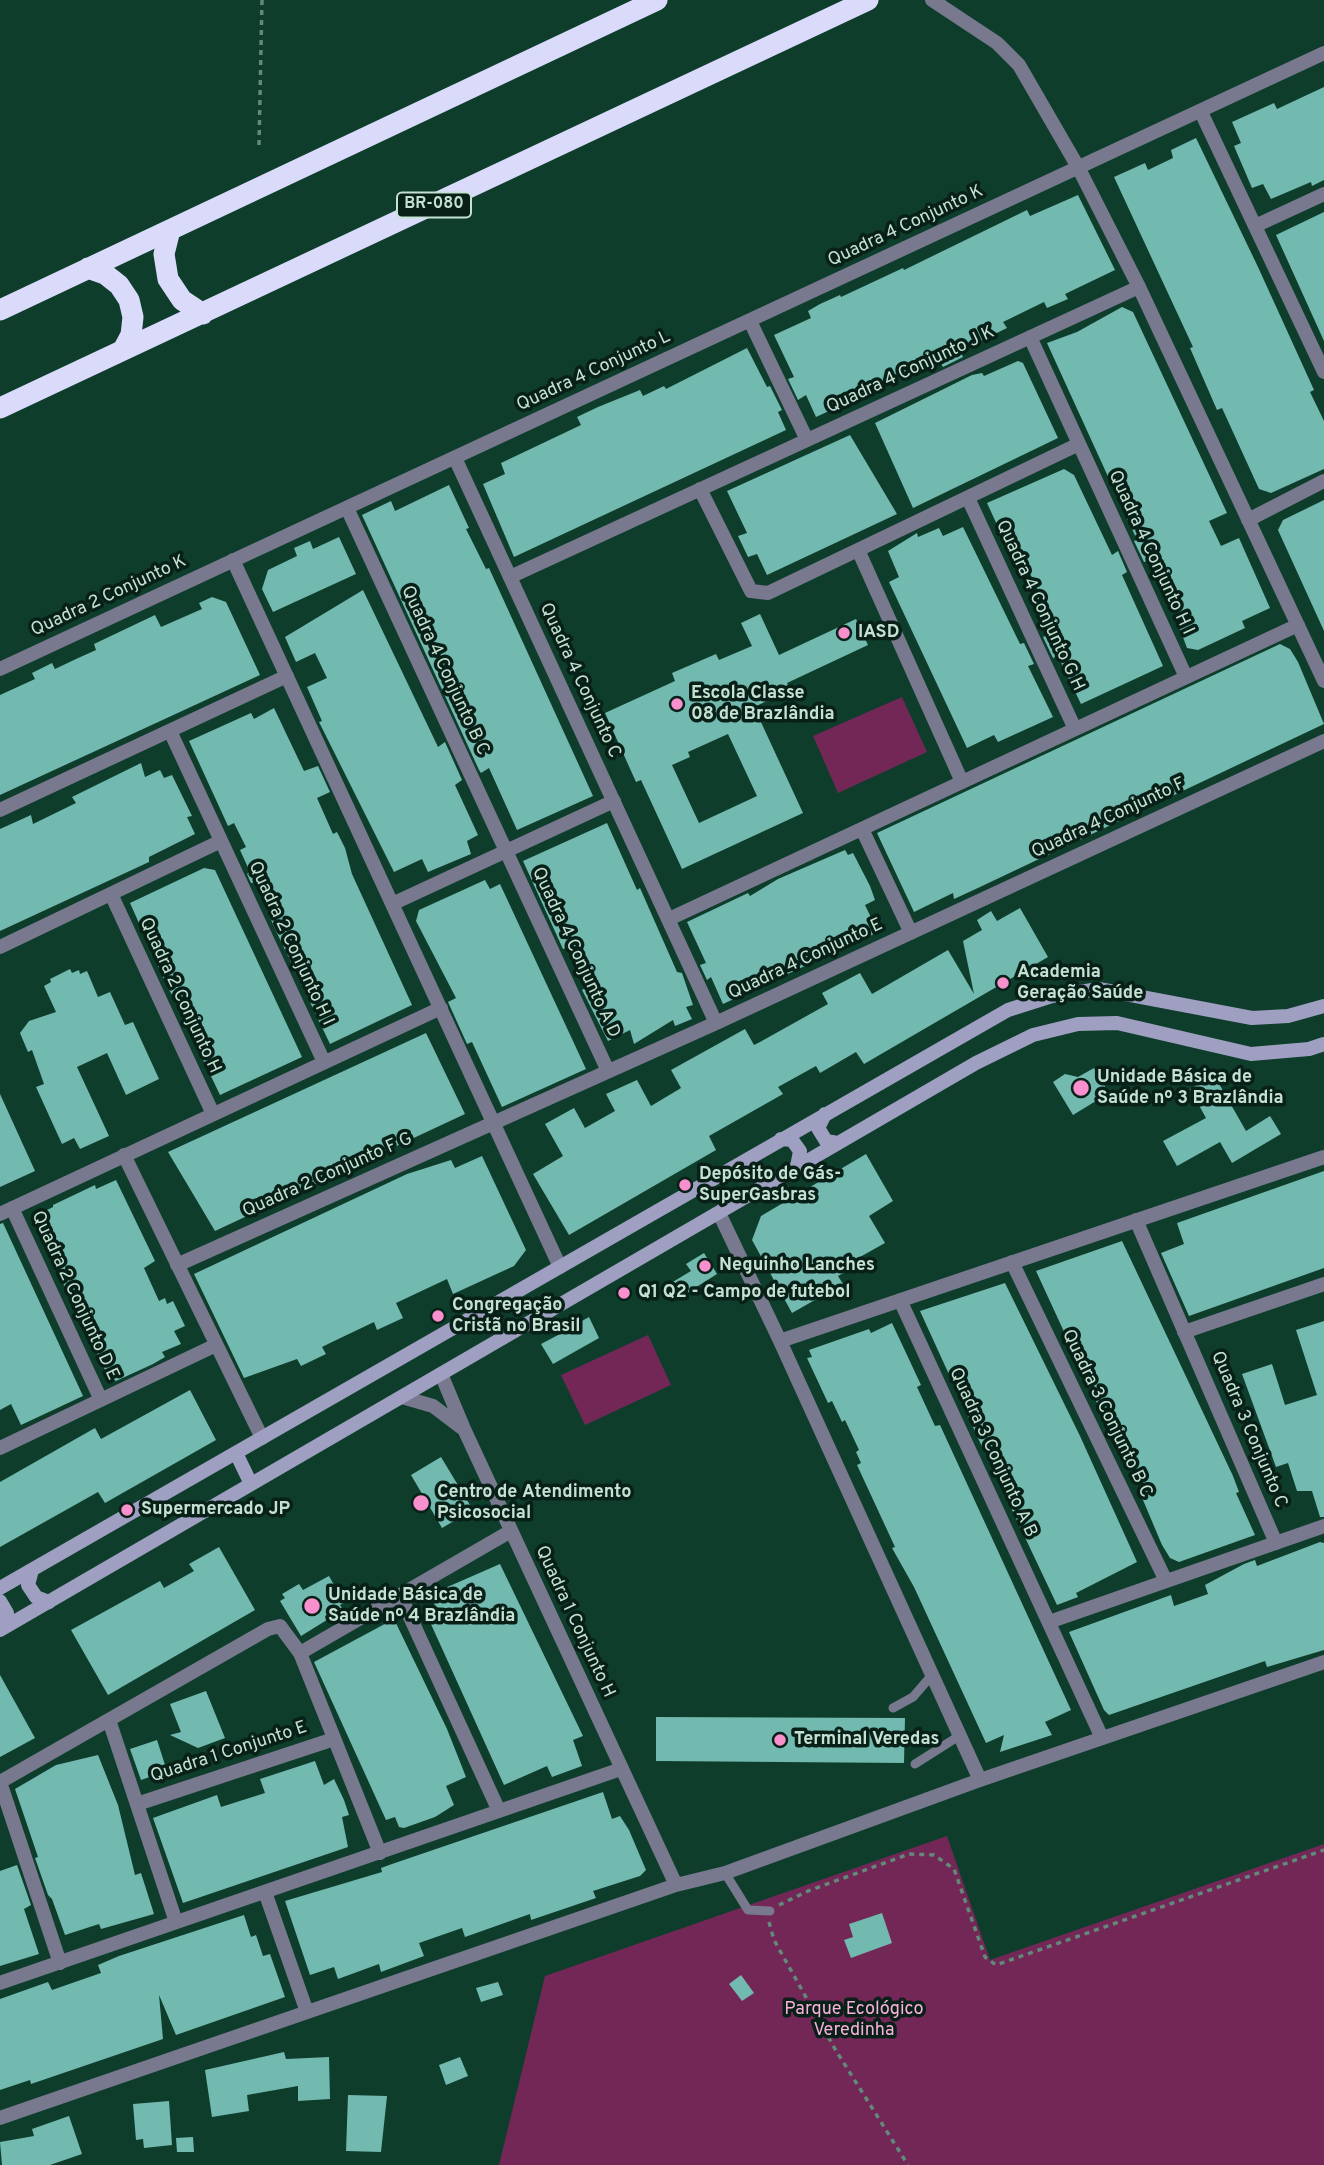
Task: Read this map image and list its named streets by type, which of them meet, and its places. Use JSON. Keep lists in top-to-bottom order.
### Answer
{
  "streets": {
    "highway": ["BR-080"],
    "street": [
      "Quadra 4 Conjunto K",
      "Quadra 4 Conjunto J K",
      "Quadra 4 Conjunto L",
      "Quadra 4 Conjunto H I",
      "Quadra 2 Conjunto K",
      "Quadra 4 Conjunto G H",
      "Quadra 4 Conjunto B C",
      "Quadra 4 Conjunto C",
      "Quadra 4 Conjunto F",
      "Quadra 2 Conjunto H I",
      "Quadra 4 Conjunto A D",
      "Quadra 4 Conjunto E",
      "Quadra 2 Conjunto H",
      "Quadra 2 Conjunto F G",
      "Quadra 2 Conjunto D E",
      "Quadra 3 Conjunto B C",
      "Quadra 3 Conjunto C",
      "Quadra 3 Conjunto A B",
      "Quadra 1 Conjunto H",
      "Quadra 1 Conjunto E"
    ]
  },
  "crossings": [
    ["Quadra 4 Conjunto K", "Quadra 4 Conjunto L"],
    ["Quadra 4 Conjunto J K", "Quadra 4 Conjunto H I"],
    ["Quadra 4 Conjunto L", "Quadra 4 Conjunto C"],
    ["Quadra 2 Conjunto K", "Quadra 4 Conjunto B C"],
    ["Quadra 4 Conjunto B C", "Quadra 4 Conjunto A D"],
    ["Quadra 4 Conjunto C", "Quadra 4 Conjunto E"],
    ["Quadra 4 Conjunto F", "Quadra 4 Conjunto E"],
    ["Quadra 4 Conjunto A D", "Quadra 4 Conjunto E"],
    ["Quadra 4 Conjunto A D", "Quadra 2 Conjunto F G"],
    ["Quadra 4 Conjunto E", "Quadra 2 Conjunto F G"]
  ],
  "parks": ["Parque Ecológico Veredinha"],
  "places": [
    "IASD",
    "Escola Classe 08 de Brazlândia",
    "Academia Geração Saúde",
    "Unidade Básica de Saúde nº 3 Brazlândia",
    "Depósito de Gás- SuperGasbras",
    "Neguinho Lanches",
    "Q1 Q2 - Campo de futebol",
    "Congregação Cristã no Brasil",
    "Centro de Atendimento Psicosocial",
    "Supermercado JP",
    "Unidade Básica de Saúde nº 4 Brazlândia",
    "Terminal Veredas"
  ]
}
